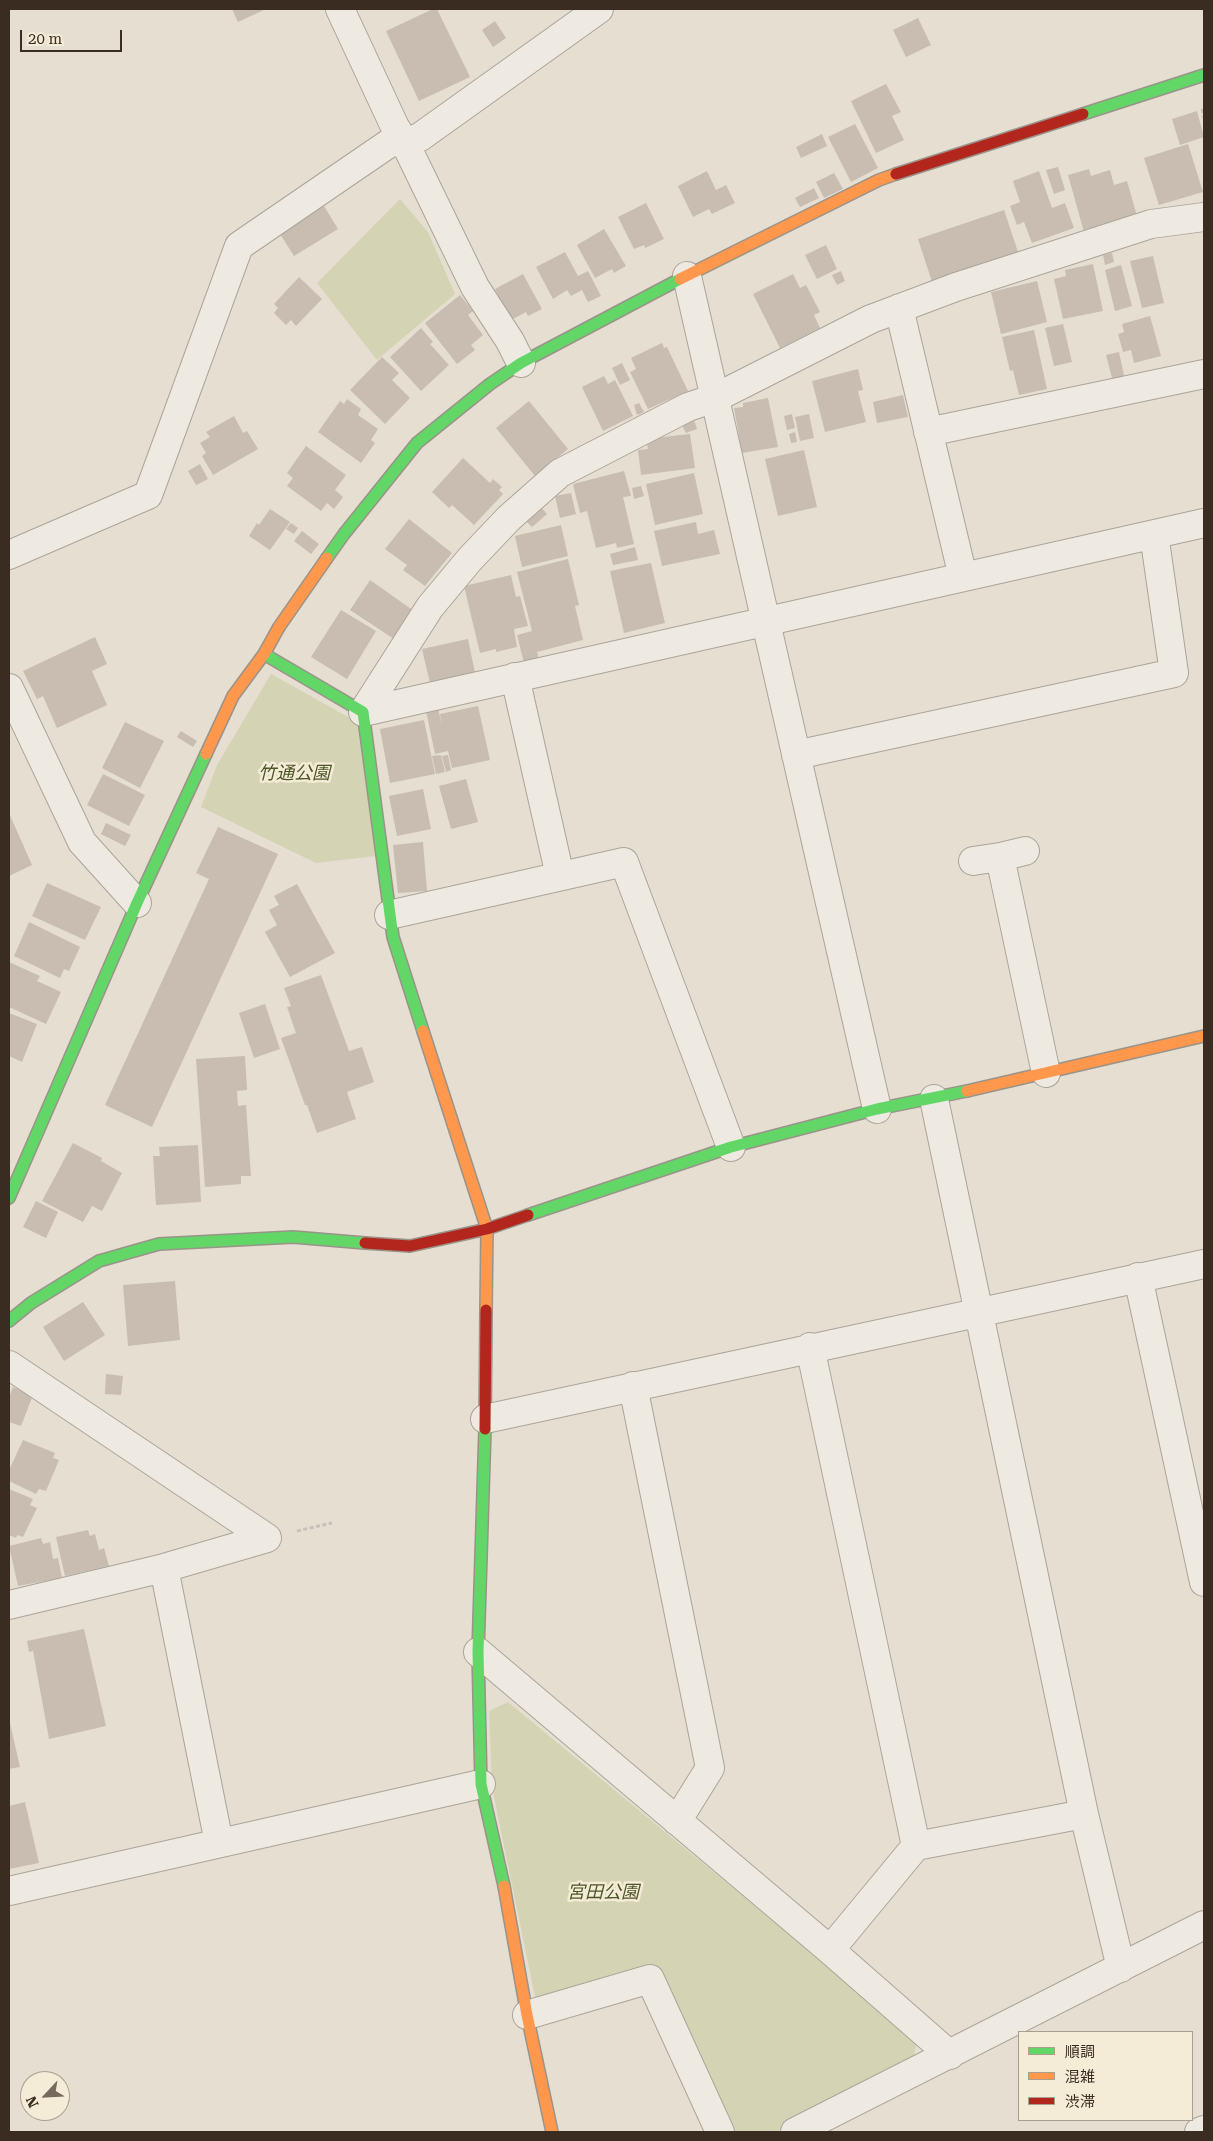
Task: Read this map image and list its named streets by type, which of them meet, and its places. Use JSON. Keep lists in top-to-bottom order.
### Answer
{
  "parks": ["竹通公園", "宮田公園"],
  "legend": ["順調", "混雑", "渋滞"],
  "scale_bar": "20 m",
  "north": "bottom left"
}
